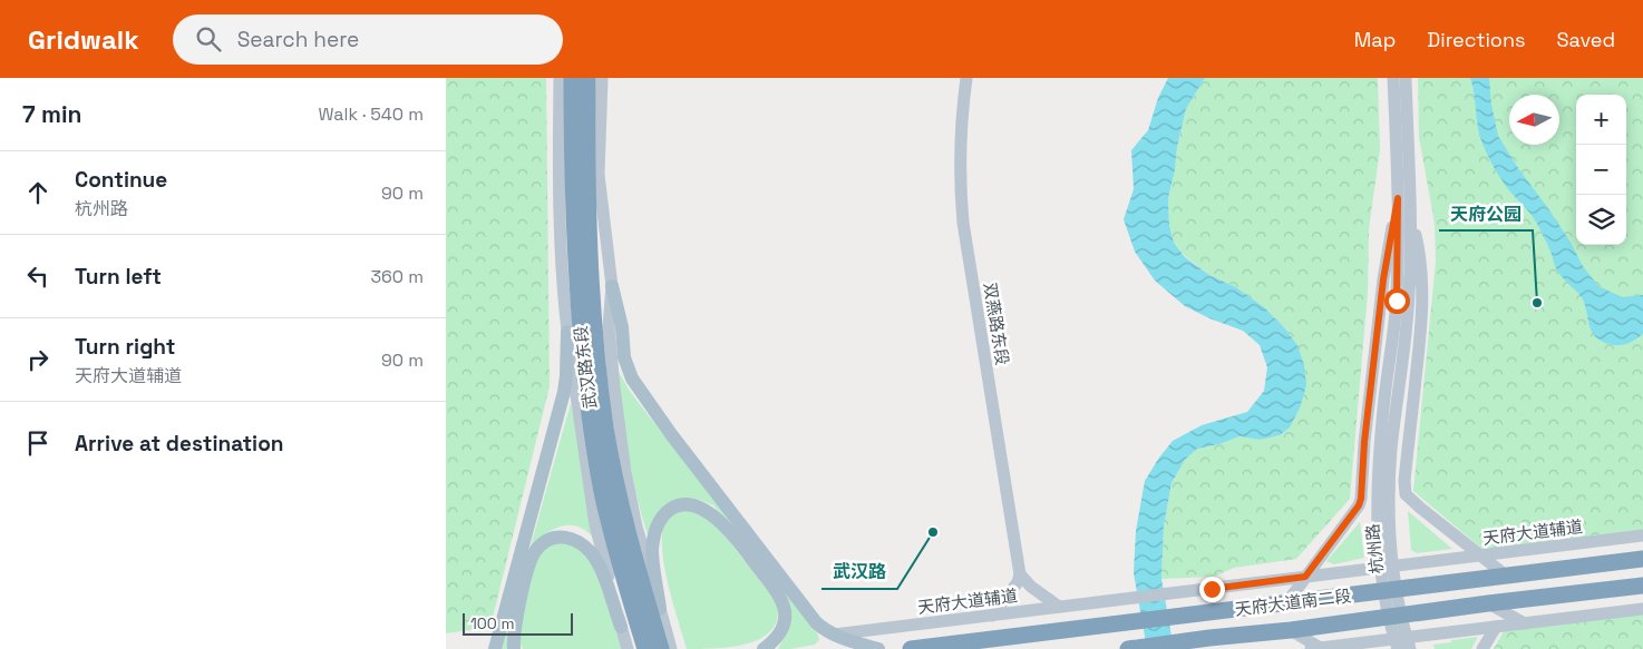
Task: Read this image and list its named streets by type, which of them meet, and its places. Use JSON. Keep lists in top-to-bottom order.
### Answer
{
  "streets": {
    "highway": ["武汉路东段", "天府大道南二段"],
    "main road": ["双燕路东段", "天府大道辅道", "杭州路"]
  },
  "places": ["天府公园", "武汉路"],
  "scale_bar": "100 m",
  "north": "left",
  "page": {
    "header": "Gridwalk",
    "search": "Search here",
    "nav": ["Map", "Directions", "Saved"],
    "heading": ["7 min", "Walk · 540 m"],
    "map_buttons": ["+", "−"],
    "list": [
      ["Continue", "杭州路", "90 m"],
      ["Turn left", "360 m"],
      ["Turn right", "天府大道辅道", "90 m"],
      "Arrive at destination"
    ],
    "scale": "100 m"
  }
}
